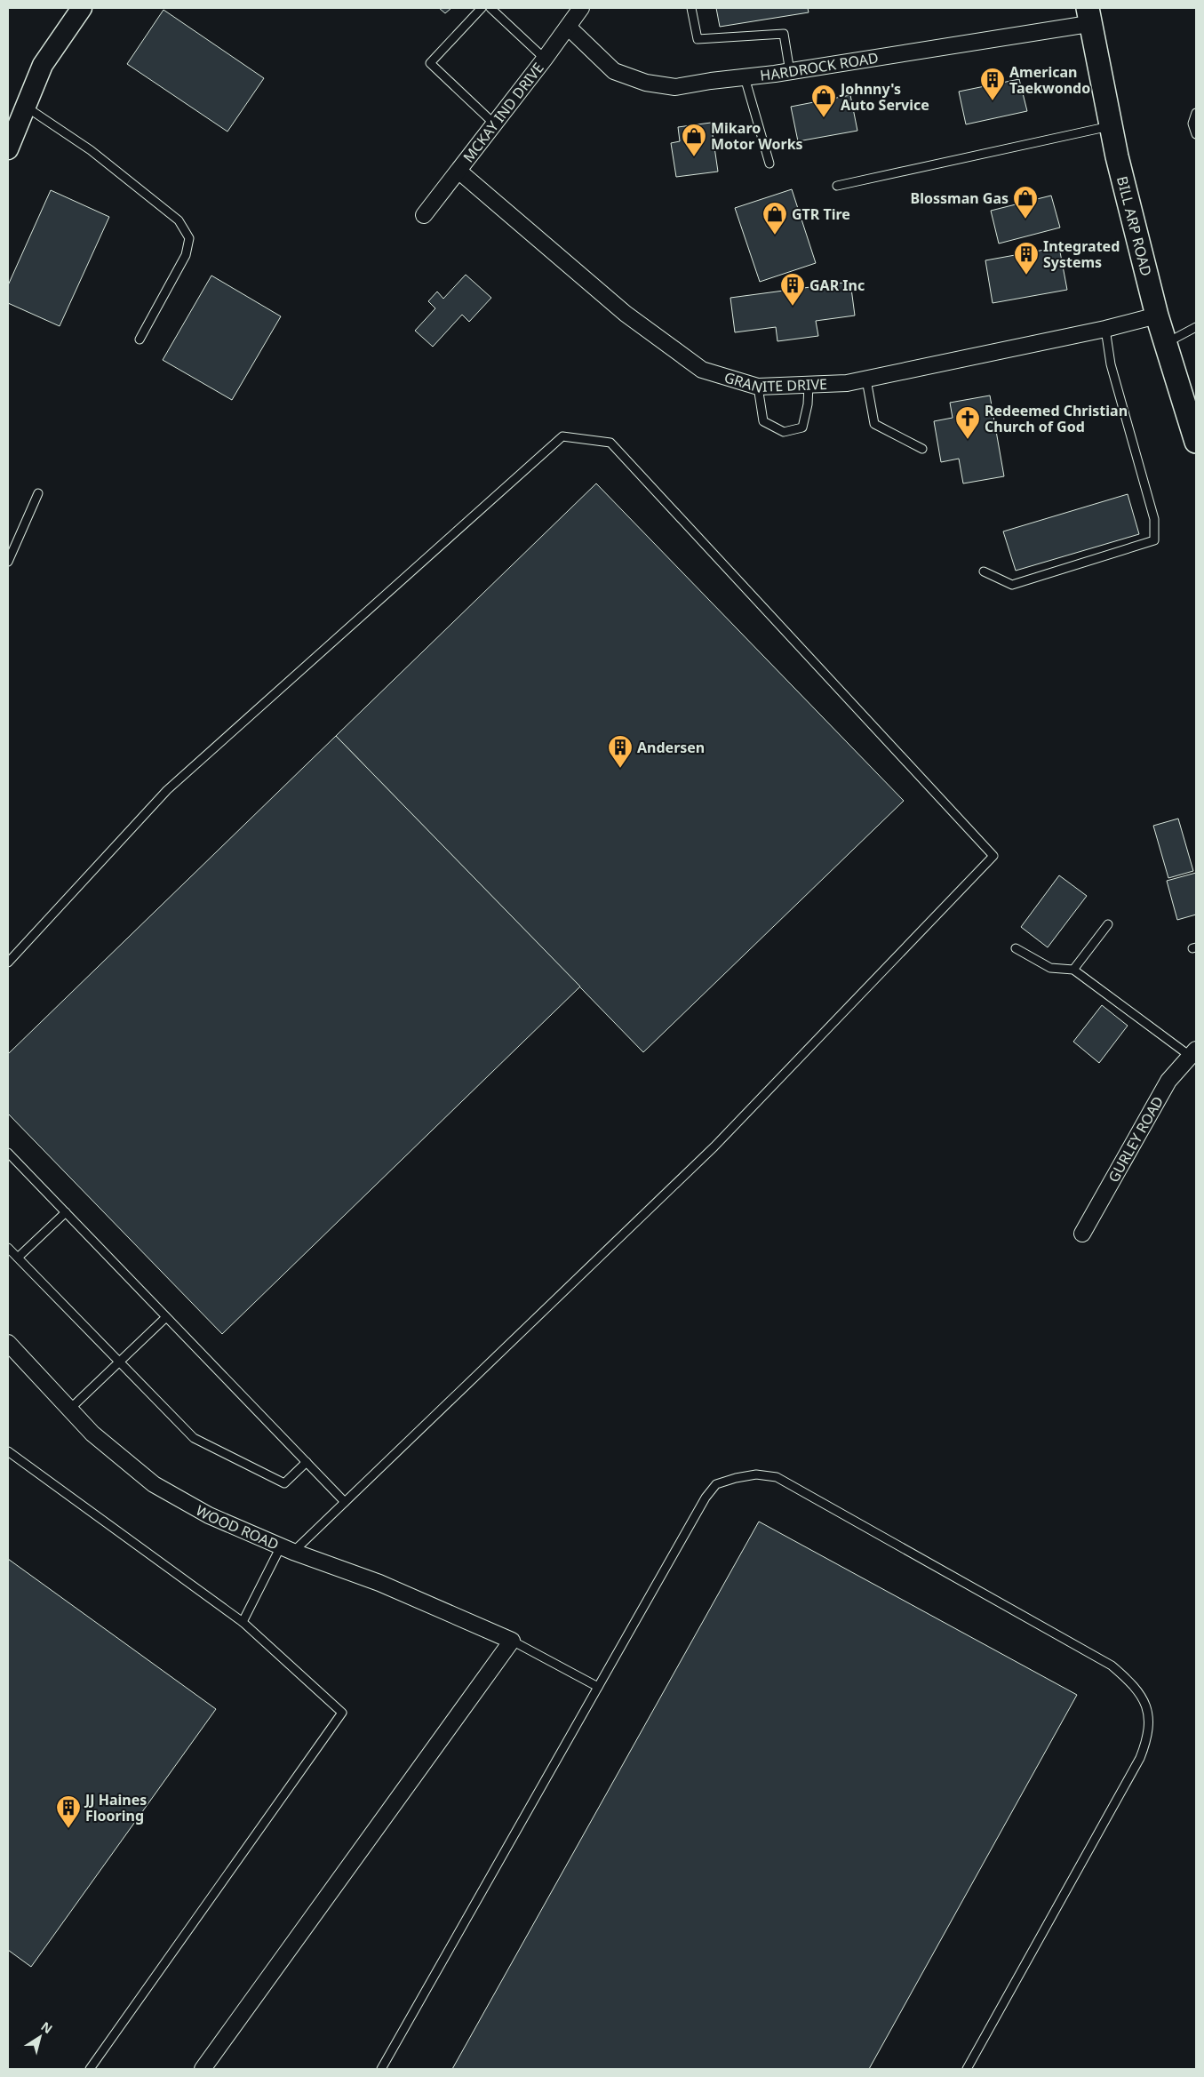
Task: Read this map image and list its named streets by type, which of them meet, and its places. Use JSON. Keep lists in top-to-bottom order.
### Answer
{
  "streets": {
    "main road": ["BILL ARP ROAD"],
    "street": [
      "HARDROCK ROAD",
      "MCKAY IND DRIVE",
      "GRANITE DRIVE",
      "GURLEY ROAD",
      "WOOD ROAD"
    ]
  },
  "crossings": [
    ["HARDROCK ROAD", "MCKAY IND DRIVE"],
    ["HARDROCK ROAD", "BILL ARP ROAD"],
    ["MCKAY IND DRIVE", "GRANITE DRIVE"],
    ["BILL ARP ROAD", "GRANITE DRIVE"]
  ],
  "places": {
    "building": [
      "American Taekwondo",
      "Integrated Systems",
      "GAR Inc",
      "Andersen",
      "JJ Haines Flooring"
    ],
    "shop": [
      "Johnny's Auto Service",
      "Mikaro Motor Works",
      "Blossman Gas",
      "GTR Tire"
    ],
    "church": ["Redeemed Christian Church of God"]
  },
  "north": "top right"
}
